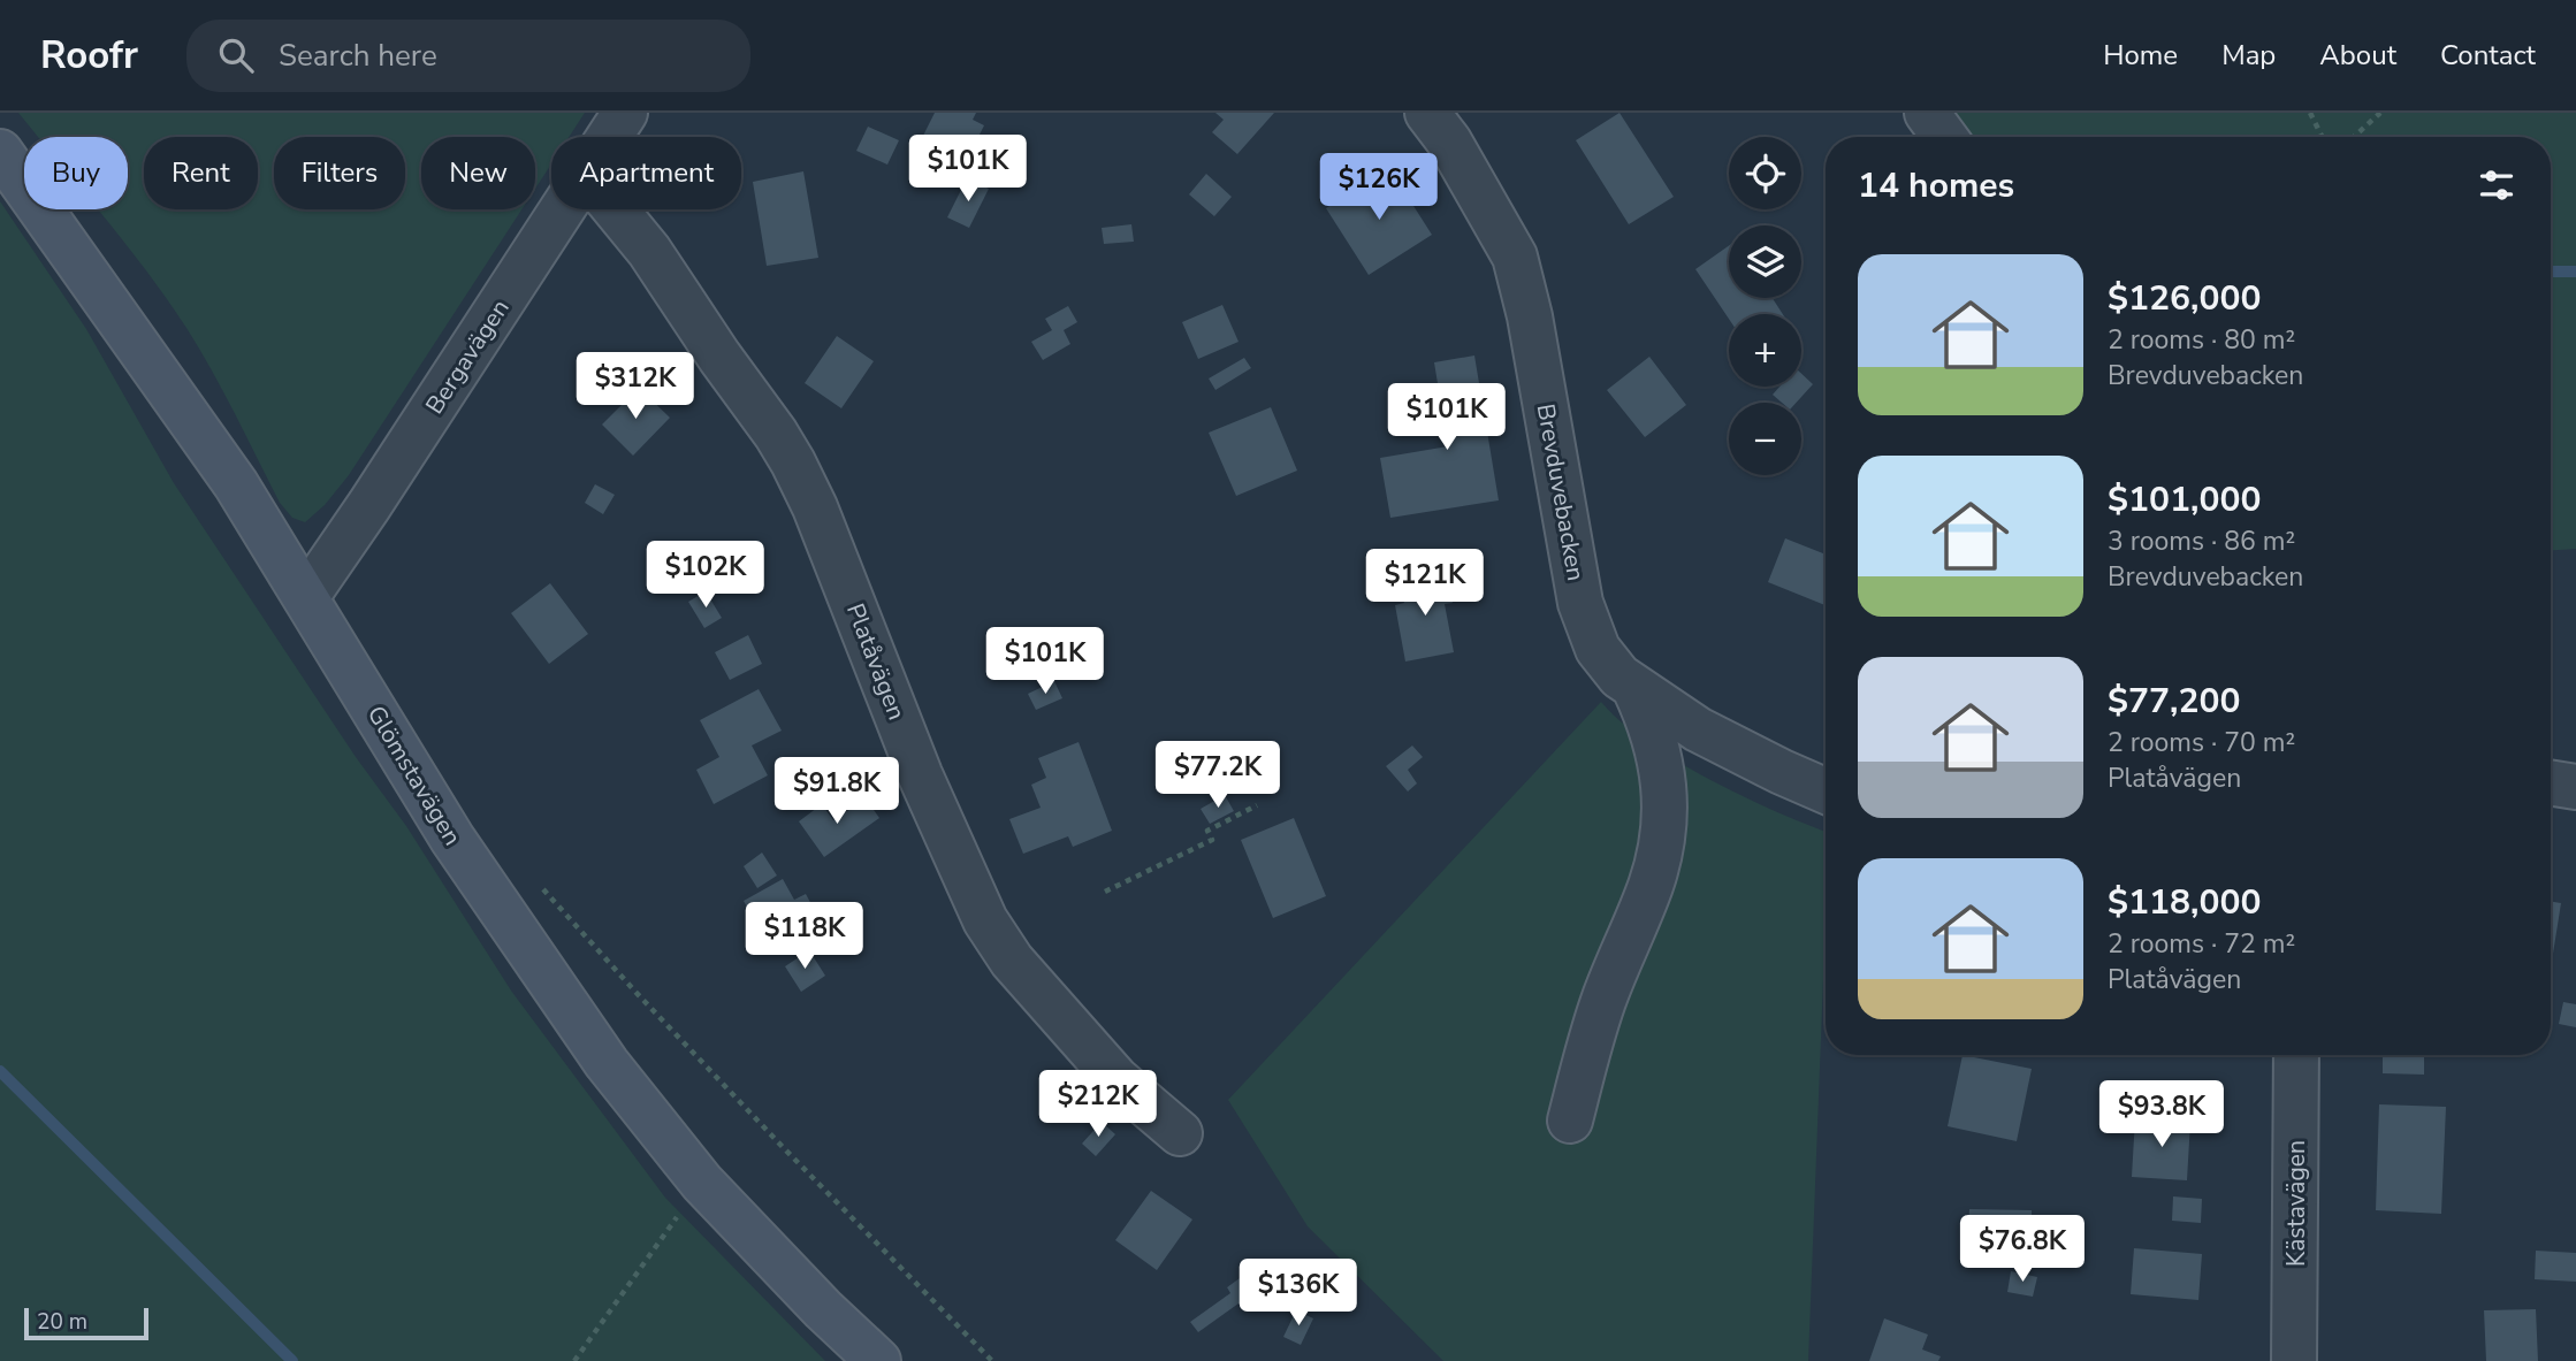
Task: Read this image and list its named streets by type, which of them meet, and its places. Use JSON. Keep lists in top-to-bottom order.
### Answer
{
  "streets": {
    "main road": ["Glömstavägen"],
    "street": [
      "Bergavägen",
      "Brevduvebacken",
      "Platåvägen",
      "Kästavägen"
    ]
  },
  "crossings": [
    ["Bergavägen", "Glömstavägen"]
  ],
  "scale_bar": "20 m",
  "page": {
    "header": "Roofr",
    "search": "Search here",
    "nav": [
      "Home",
      "Map",
      "About",
      "Contact"
    ],
    "price": [
      "$101K",
      "$126K",
      "$312K",
      "$101K",
      "$102K",
      "$121K",
      "$101K",
      "$77.2K",
      "$91.8K",
      "$118K",
      "$212K",
      "$93.8K",
      "$76.8K",
      "$136K"
    ],
    "map_buttons": ["+", "−"],
    "chip": [
      "Buy",
      "Rent",
      "Filters",
      "New",
      "Apartment"
    ],
    "heading": "14 homes",
    "list": [
      {
        "name": "$126,000",
        "note": "2 rooms · 80 m² · Brevduvebacken"
      },
      {
        "name": "$101,000",
        "note": "3 rooms · 86 m² · Brevduvebacken"
      },
      {
        "name": "$77,200",
        "note": "2 rooms · 70 m² · Platåvägen"
      },
      {
        "name": "$118,000",
        "note": "2 rooms · 72 m² · Platåvägen"
      }
    ],
    "scale": "20 m"
  }
}
